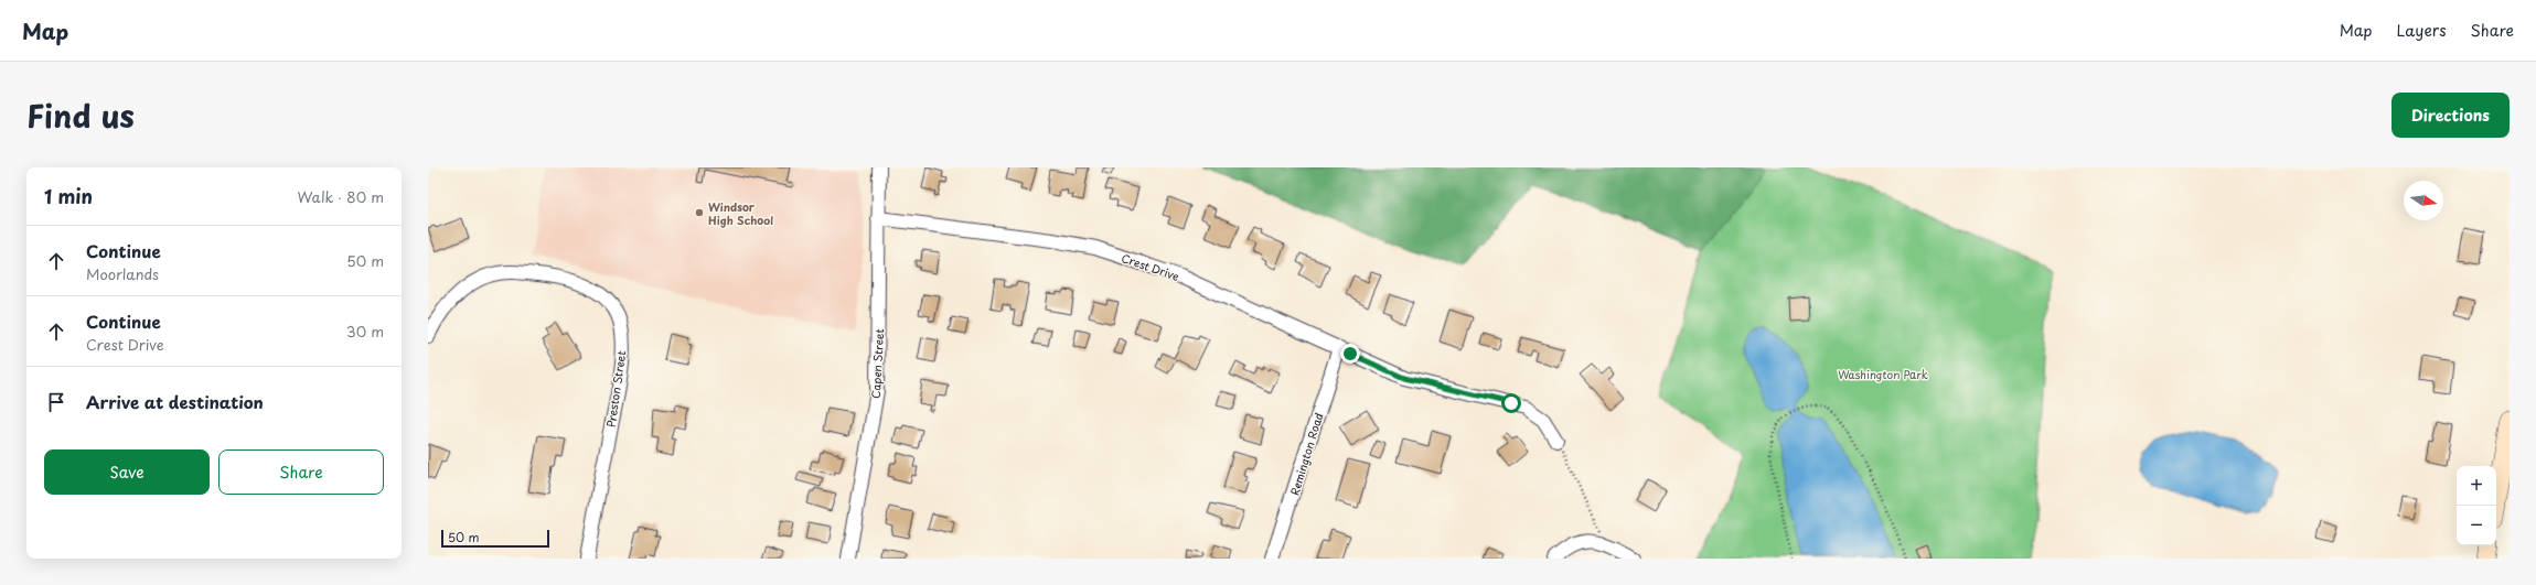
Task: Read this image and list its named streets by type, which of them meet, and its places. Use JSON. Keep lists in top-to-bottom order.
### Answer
{
  "streets": {
    "street": [
      "Crest Drive",
      "Capen Street",
      "Preston Street",
      "Remington Road"
    ]
  },
  "crossings": [
    ["Crest Drive", "Capen Street"],
    ["Crest Drive", "Remington Road"]
  ],
  "parks": ["Washington Park"],
  "places": ["Windsor High School"],
  "scale_bar": "50 m",
  "north": "right",
  "page": {
    "header": "Map",
    "nav": ["Map", "Layers", "Share"],
    "title": "Find us",
    "buttons": [
      "Directions",
      ["Save", "Share"]
    ],
    "heading": ["1 min", "Walk · 80 m"],
    "list": [
      ["Continue", "Moorlands", "50 m"],
      ["Continue", "Crest Drive", "30 m"],
      "Arrive at destination"
    ],
    "map_buttons": ["+", "−"],
    "scale": "50 m"
  }
}
